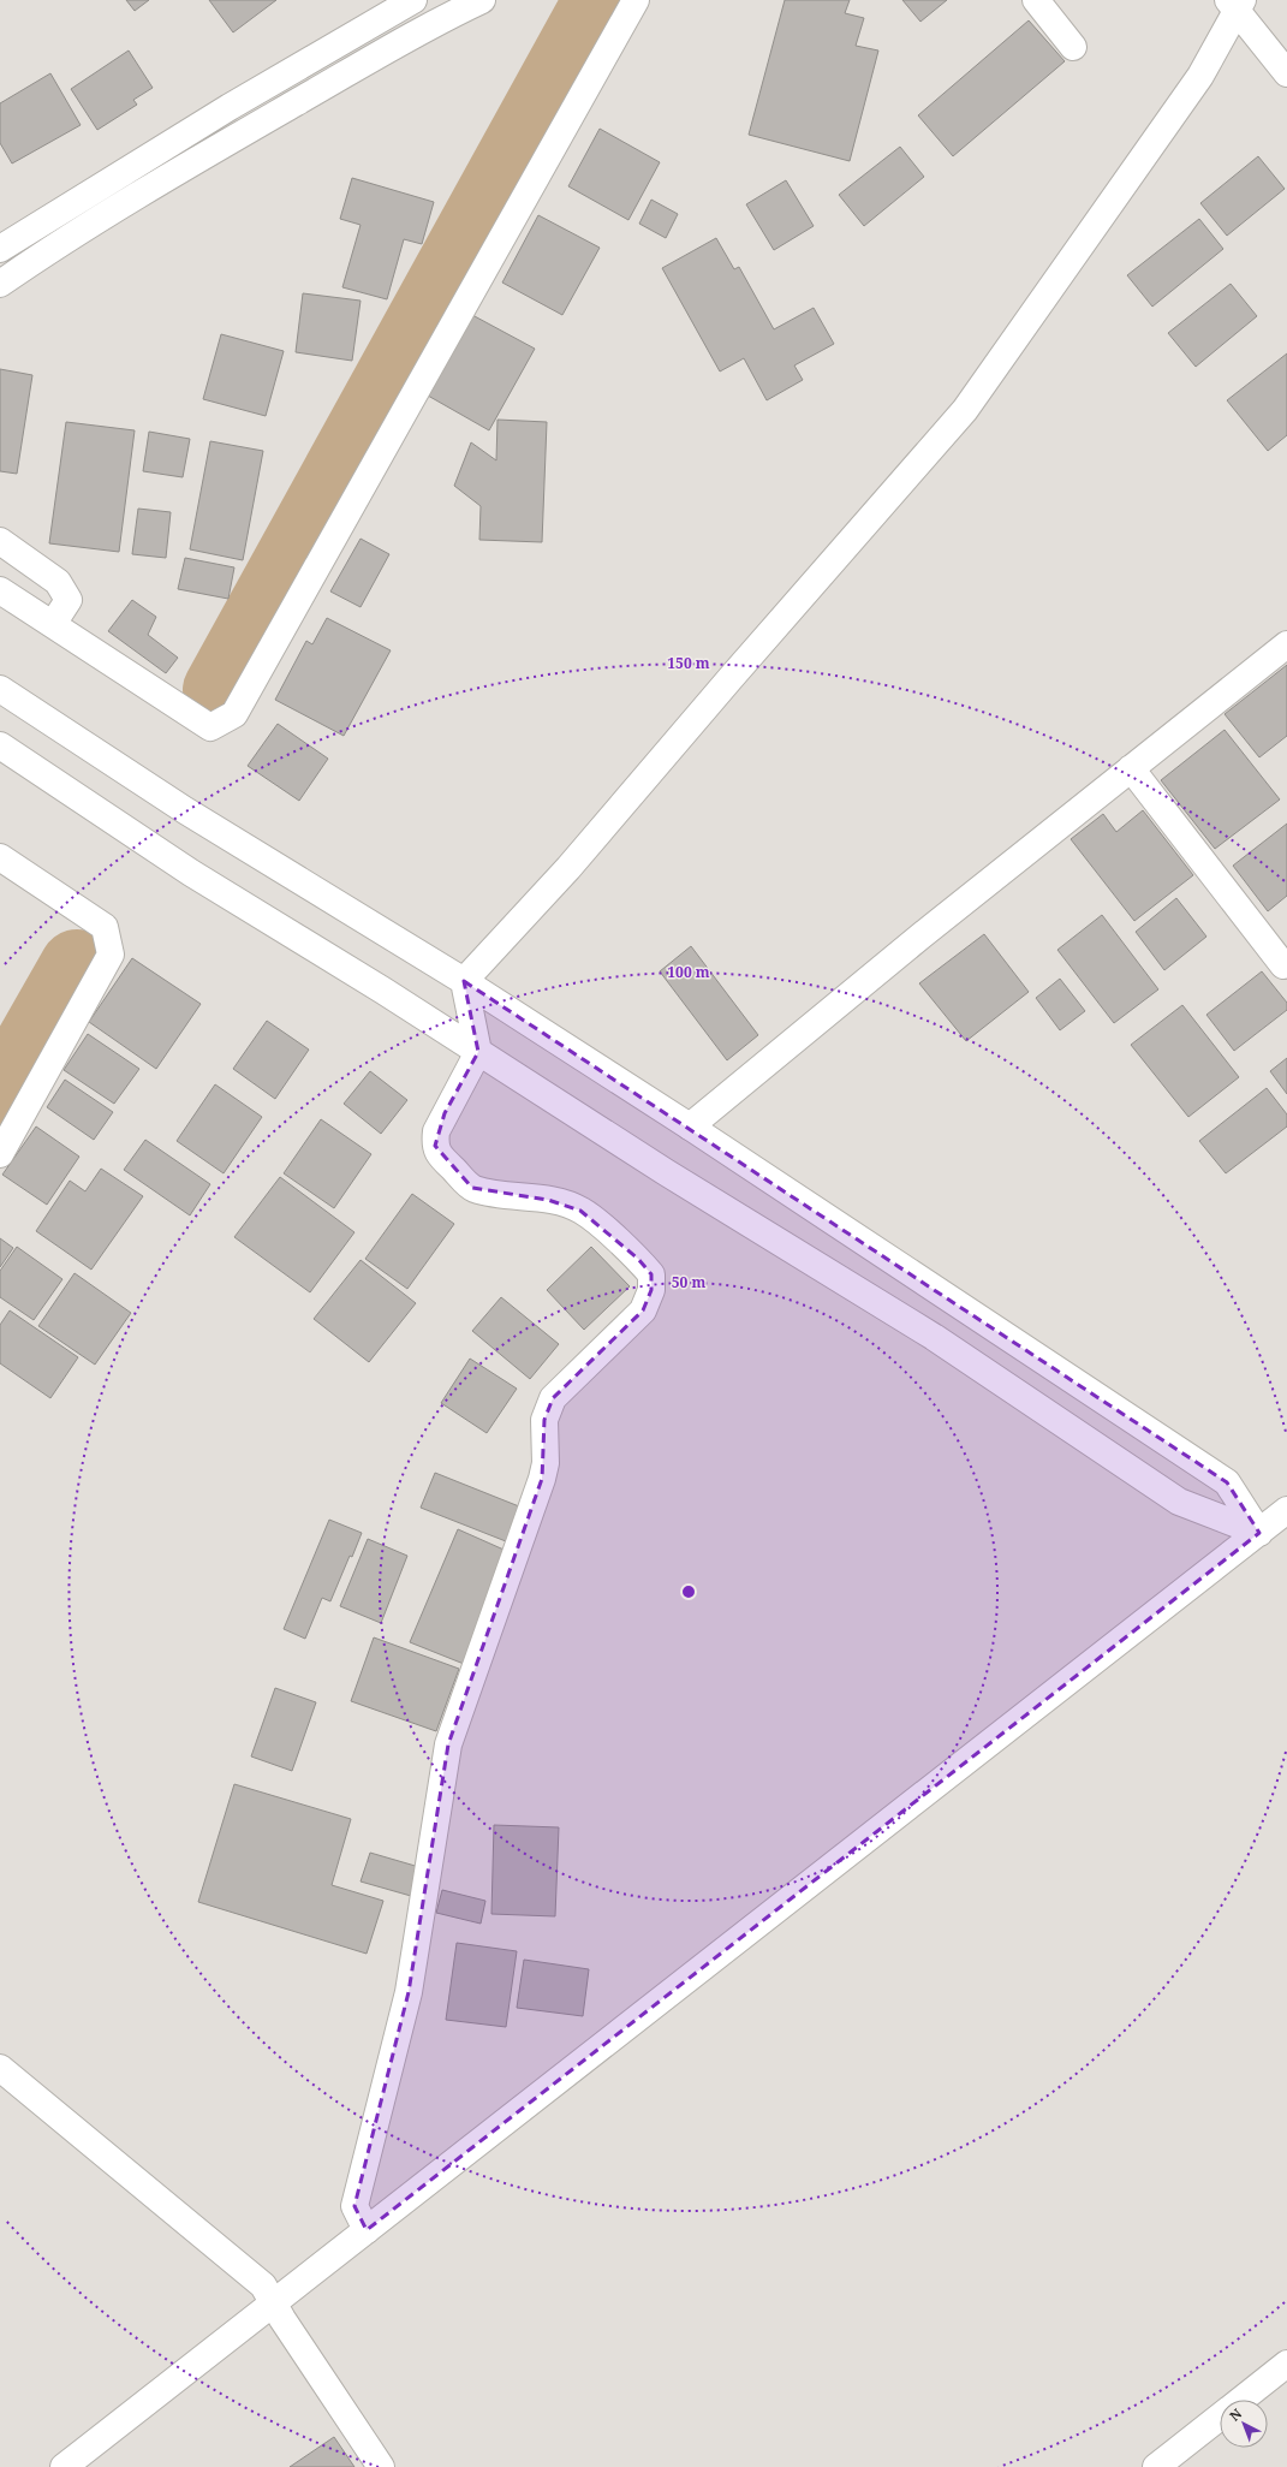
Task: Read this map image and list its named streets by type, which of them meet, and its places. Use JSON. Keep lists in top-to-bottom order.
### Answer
{
  "north": "top left",
  "rings": ["150 m", "100 m", "50 m"]
}
